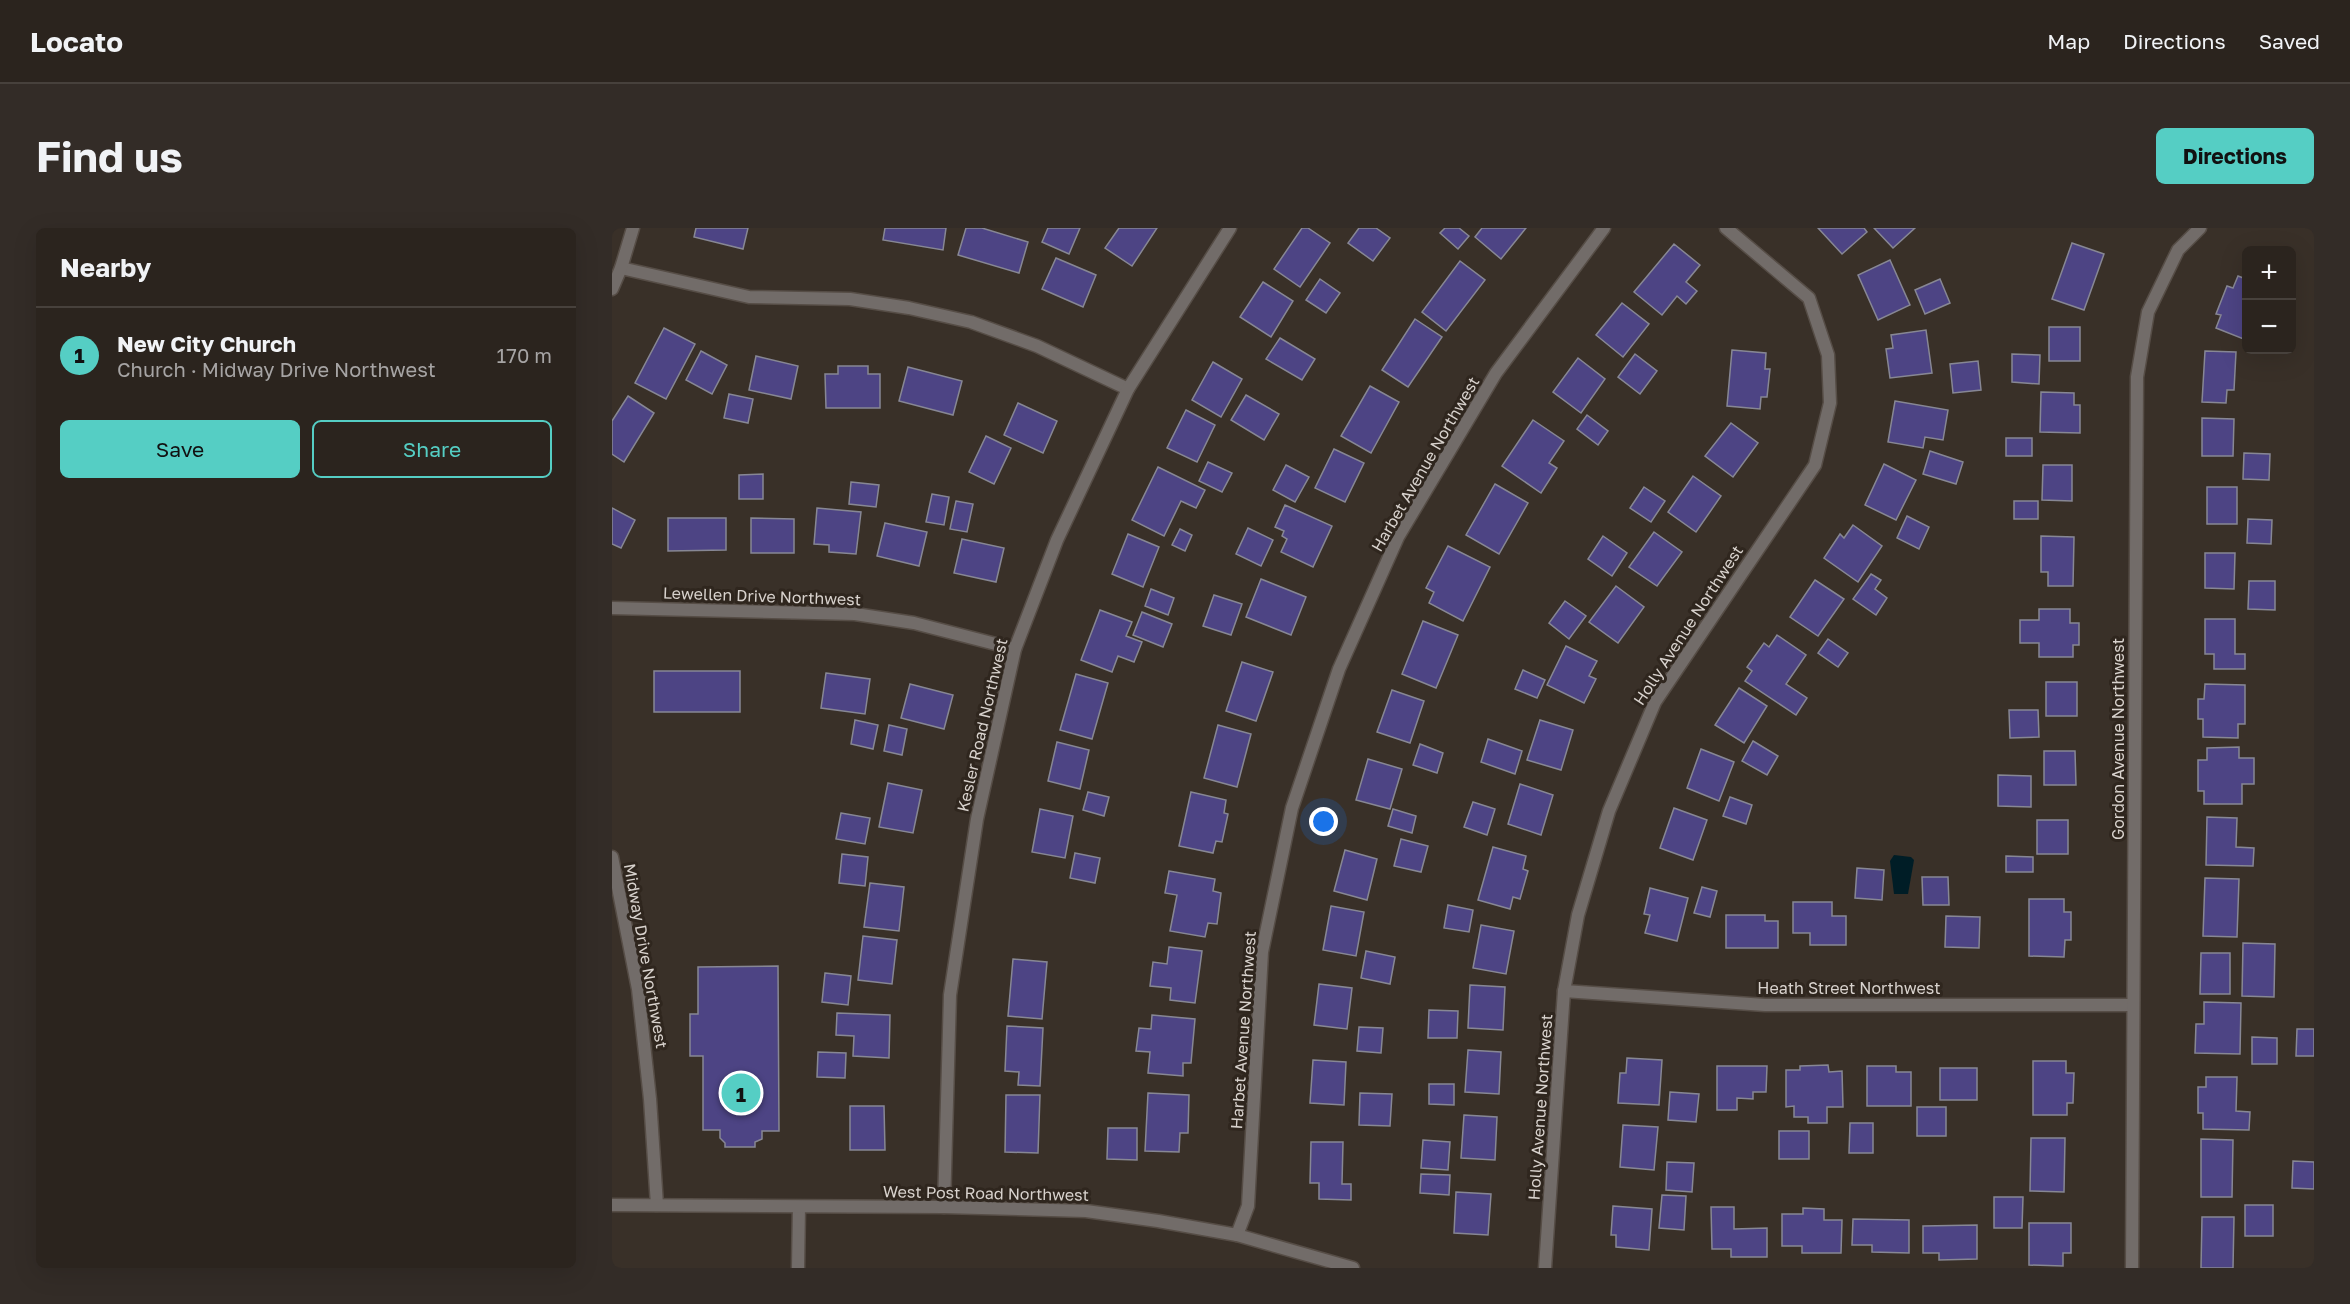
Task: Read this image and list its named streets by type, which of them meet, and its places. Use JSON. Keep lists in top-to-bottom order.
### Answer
{
  "streets": {
    "street": [
      "Harbet Avenue Northwest",
      "Lewellen Drive Northwest",
      "Holly Avenue Northwest",
      "Kesler Road Northwest",
      "Gordon Avenue Northwest",
      "Midway Drive Northwest",
      "Heath Street Northwest",
      "West Post Road Northwest"
    ]
  },
  "crossings": [
    ["Harbet Avenue Northwest", "West Post Road Northwest"],
    ["Lewellen Drive Northwest", "Kesler Road Northwest"],
    ["Holly Avenue Northwest", "Heath Street Northwest"],
    ["Kesler Road Northwest", "West Post Road Northwest"],
    ["Gordon Avenue Northwest", "Heath Street Northwest"],
    ["Midway Drive Northwest", "West Post Road Northwest"]
  ],
  "page": {
    "header": "Locato",
    "nav": ["Map", "Directions", "Saved"],
    "buttons": [
      "Directions",
      ["Save", "Share"]
    ],
    "title": "Find us",
    "heading": "Nearby",
    "map_buttons": ["+", "−"],
    "list": [
      {
        "mark": "1",
        "name": "New City Church",
        "note": "Church · Midway Drive Northwest",
        "value": "170 m"
      }
    ],
    "pins": "1"
  }
}
